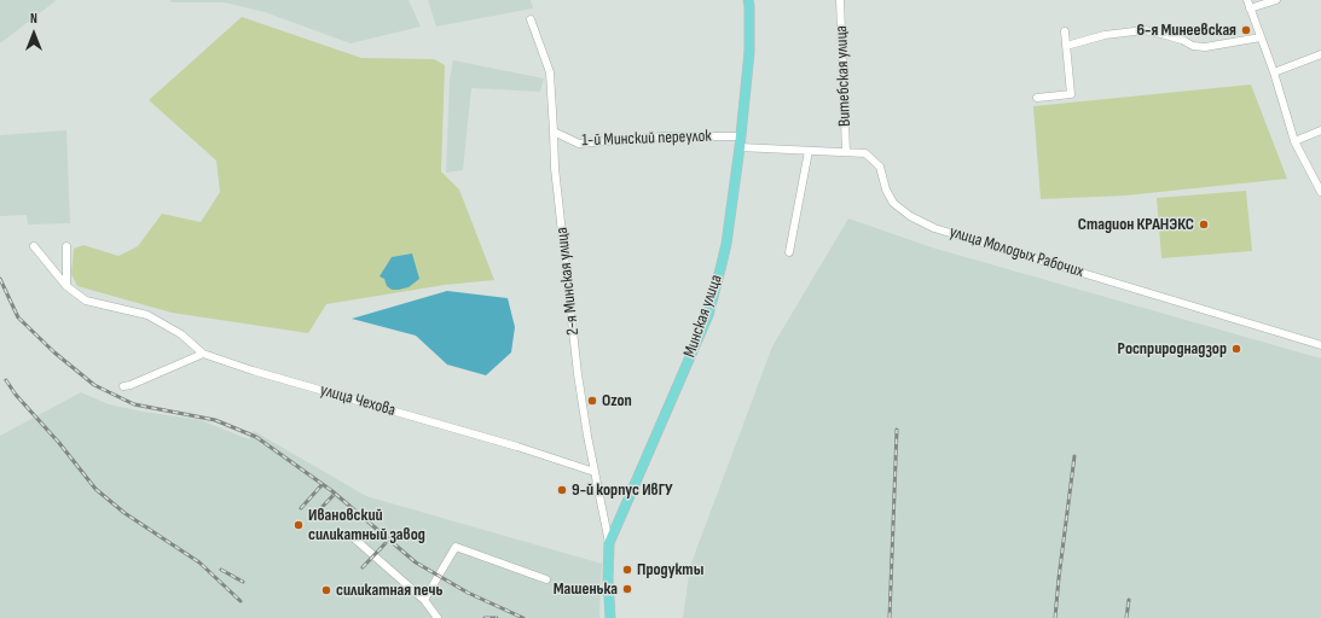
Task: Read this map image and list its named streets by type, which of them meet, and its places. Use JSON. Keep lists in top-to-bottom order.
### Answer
{
  "streets": {
    "main road": ["Минская улица"],
    "street": [
      "Витебская улица",
      "1-й Минский переулок",
      "улица Молодых Рабочих",
      "2-я Минская улица",
      "улица Чехова"
    ]
  },
  "crossings": [
    ["Витебская улица", "улица Молодых Рабочих"],
    ["1-й Минский переулок", "2-я Минская улица"],
    ["1-й Минский переулок", "Минская улица"],
    ["улица Молодых Рабочих", "Минская улица"],
    ["2-я Минская улица", "Минская улица"],
    ["2-я Минская улица", "улица Чехова"]
  ],
  "places": [
    "6-я Минеевская",
    "Стадион КРАНЭКС",
    "Росприроднадзор",
    "Ozon",
    "9-й корпус ИвГУ",
    "Ивановский силикатный завод",
    "Продукты",
    "Машенька",
    "силикатная печь"
  ],
  "north": "top"
}
